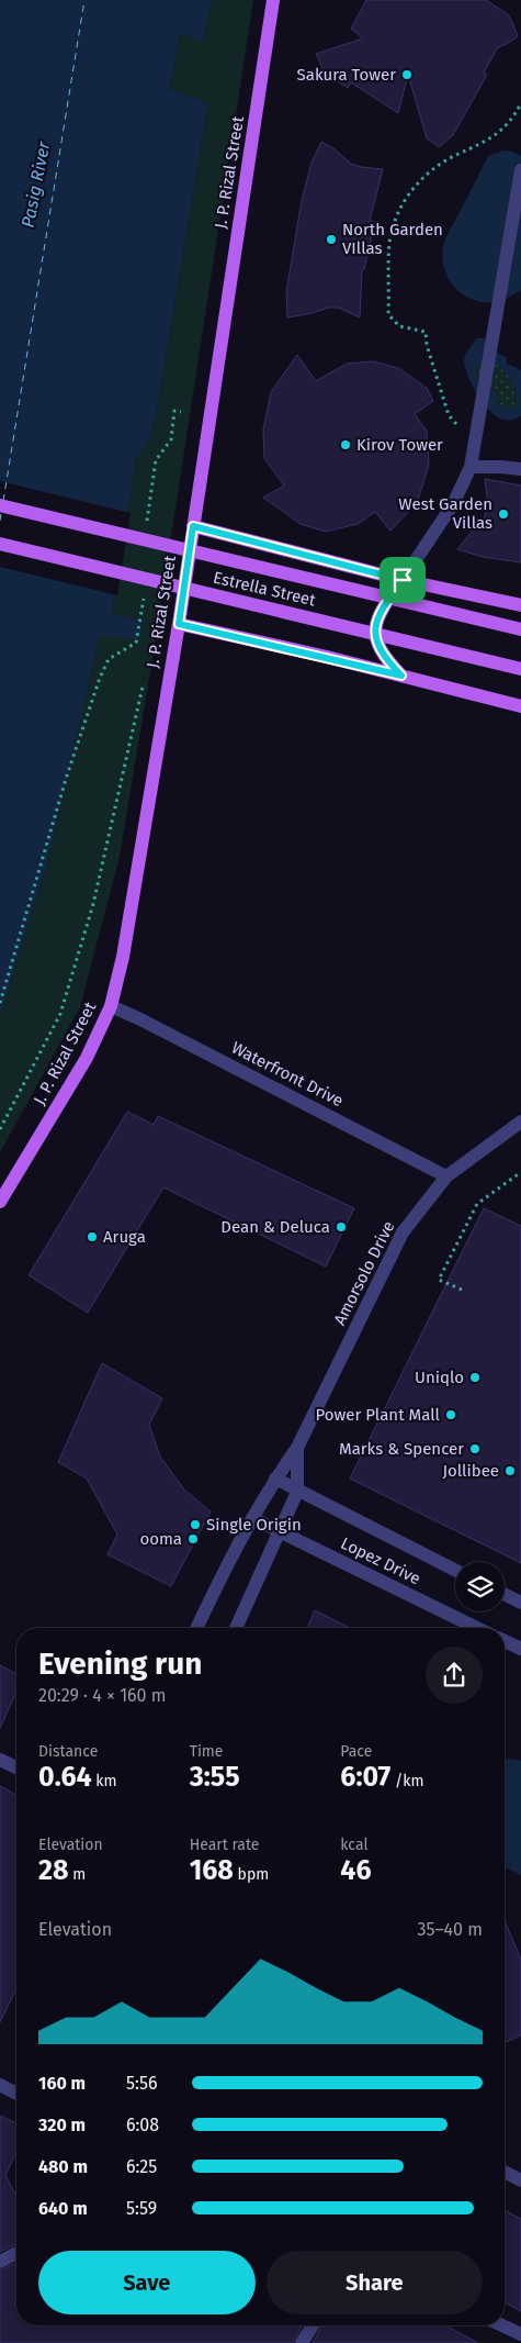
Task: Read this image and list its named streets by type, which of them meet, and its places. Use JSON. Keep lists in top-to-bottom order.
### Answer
{
  "streets": {
    "main road": ["J. P. Rizal Street", "Estrella Street"],
    "street": ["Waterfront Drive", "Amorsolo Drive", "Lopez Drive"]
  },
  "crossings": [
    ["J. P. Rizal Street", "Waterfront Drive"],
    ["Waterfront Drive", "Amorsolo Drive"],
    ["Amorsolo Drive", "Lopez Drive"]
  ],
  "water": ["Pasig River"],
  "places": [
    "Sakura Tower",
    "North Garden VIllas",
    "Kirov Tower",
    "West Garden Villas",
    "Dean & Deluca",
    "Aruga",
    "Uniqlo",
    "Power Plant Mall",
    "Marks & Spencer",
    "Jollibee",
    "Single Origin",
    "ooma"
  ],
  "page": {
    "heading": ["Evening run", "20:29 · 4 × 160 m"],
    "stats": [
      ["Distance", "0.64 km"],
      ["Time", "3:55"],
      ["Pace", "6:07 /km"],
      ["Elevation", "28 m"],
      ["Heart rate", "168 bpm"],
      ["kcal", "46"]
    ],
    "chart": ["Elevation", "35–40 m"],
    "list": [
      {
        "name": "160 m",
        "note": "5:56"
      },
      {
        "name": "320 m",
        "note": "6:08"
      },
      {
        "name": "480 m",
        "note": "6:25"
      },
      {
        "name": "640 m",
        "note": "5:59"
      }
    ],
    "buttons": ["Save", "Share"]
  }
}
